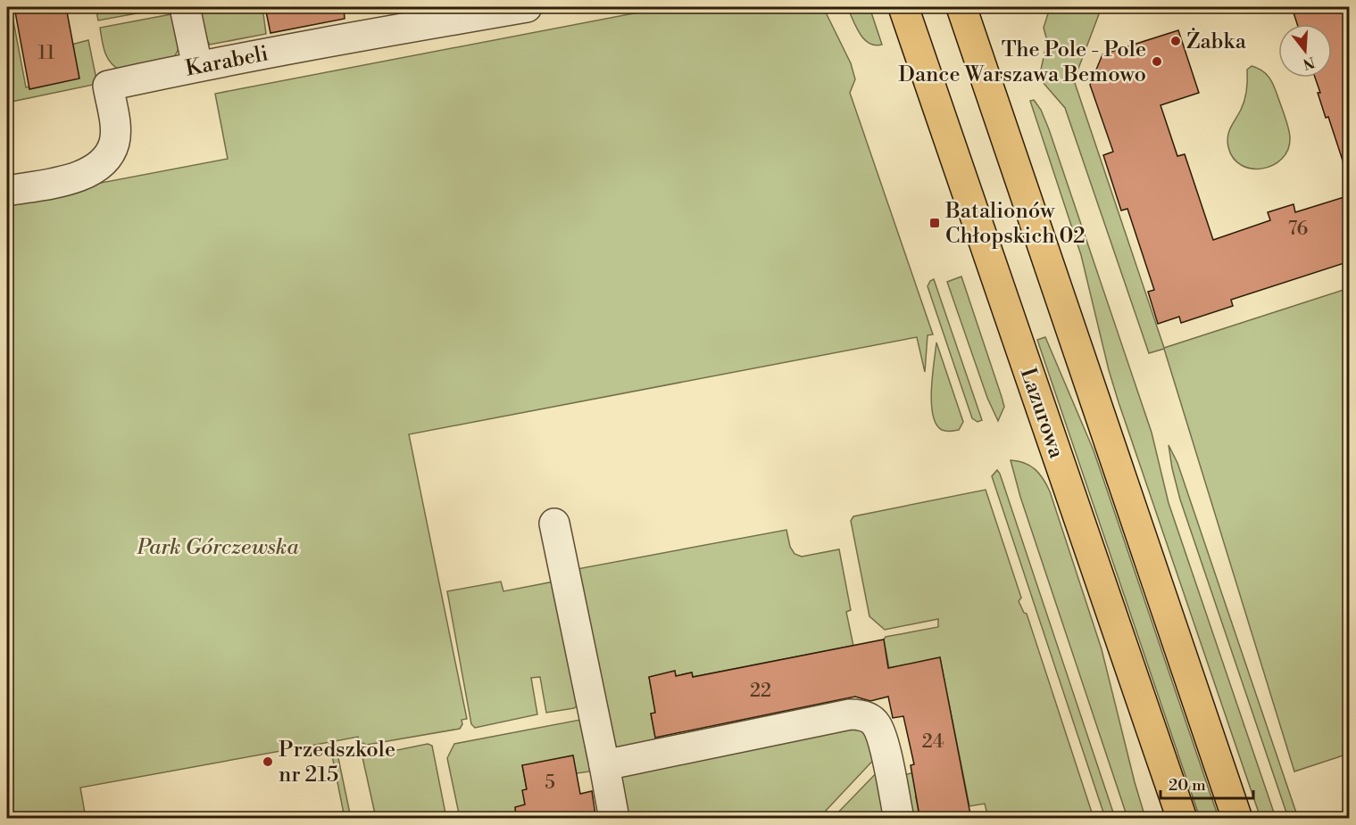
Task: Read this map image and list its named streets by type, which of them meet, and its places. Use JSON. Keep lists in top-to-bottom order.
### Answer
{
  "streets": {
    "main road": ["Lazurowa"],
    "street": ["Karabeli"]
  },
  "parks": ["Park Górczewska"],
  "places": {
    "other": ["Żabka", "The Pole - Pole Dance Warszawa Bemowo", "Przedszkole nr 215"],
    "transit": ["Batalionów Chłopskich 02"]
  },
  "house_numbers": [
    "11",
    "76",
    "22",
    "24",
    "5"
  ],
  "scale_bar": "20 m",
  "north": "bottom"
}
